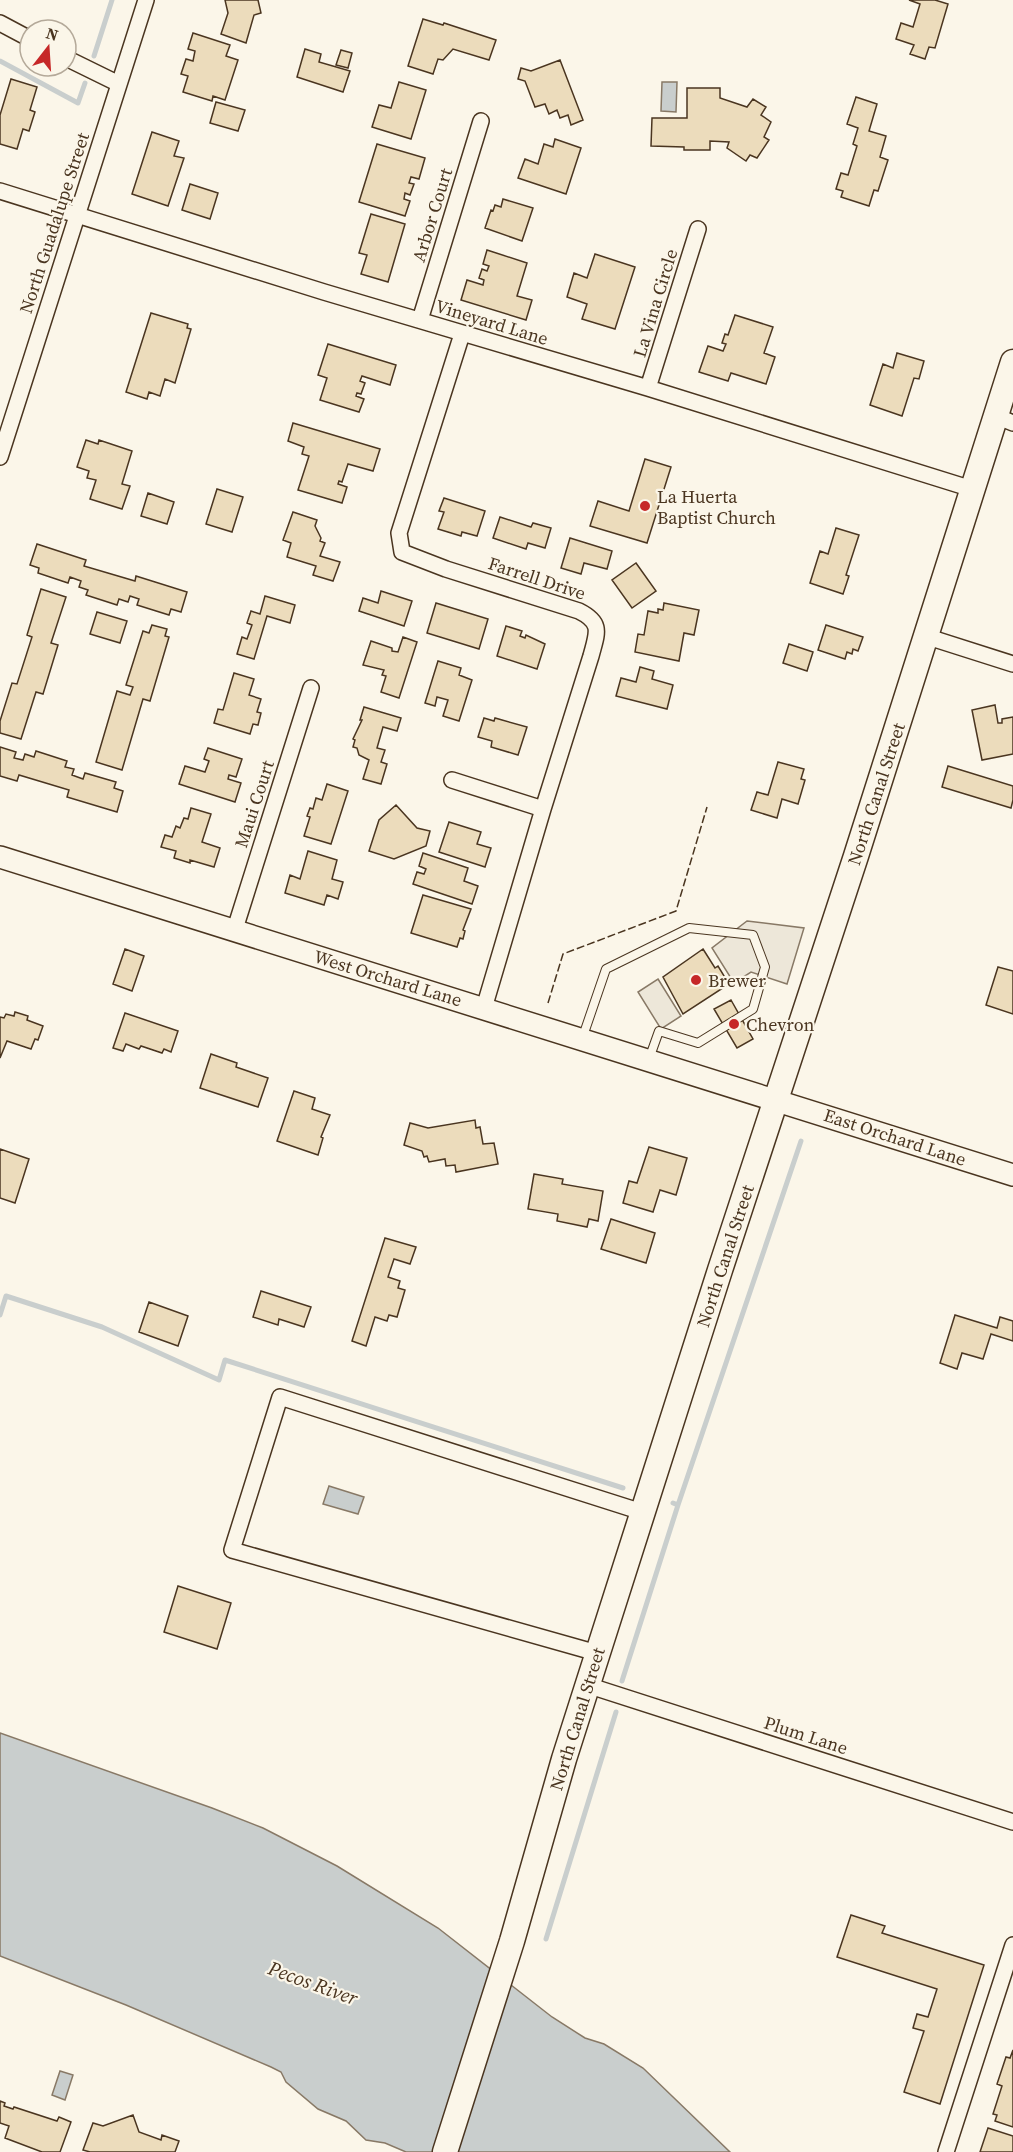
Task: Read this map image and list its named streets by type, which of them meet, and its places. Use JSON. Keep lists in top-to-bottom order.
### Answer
{
  "streets": {
    "main road": ["North Canal Street"],
    "street": [
      "Arbor Court",
      "North Guadalupe Street",
      "La Vina Circle",
      "Vineyard Lane",
      "Farrell Drive",
      "Maui Court",
      "West Orchard Lane",
      "East Orchard Lane",
      "Plum Lane"
    ]
  },
  "crossings": [
    ["Arbor Court", "Vineyard Lane"],
    ["North Guadalupe Street", "Vineyard Lane"],
    ["La Vina Circle", "Vineyard Lane"],
    ["Vineyard Lane", "Farrell Drive"],
    ["Vineyard Lane", "North Canal Street"],
    ["Farrell Drive", "West Orchard Lane"],
    ["North Canal Street", "West Orchard Lane"],
    ["North Canal Street", "East Orchard Lane"],
    ["North Canal Street", "Plum Lane"],
    ["Maui Court", "West Orchard Lane"],
    ["West Orchard Lane", "East Orchard Lane"]
  ],
  "water": ["Pecos River"],
  "places": ["La Huerta Baptist Church", "Brewer", "Chevron"],
  "north": "top"
}
